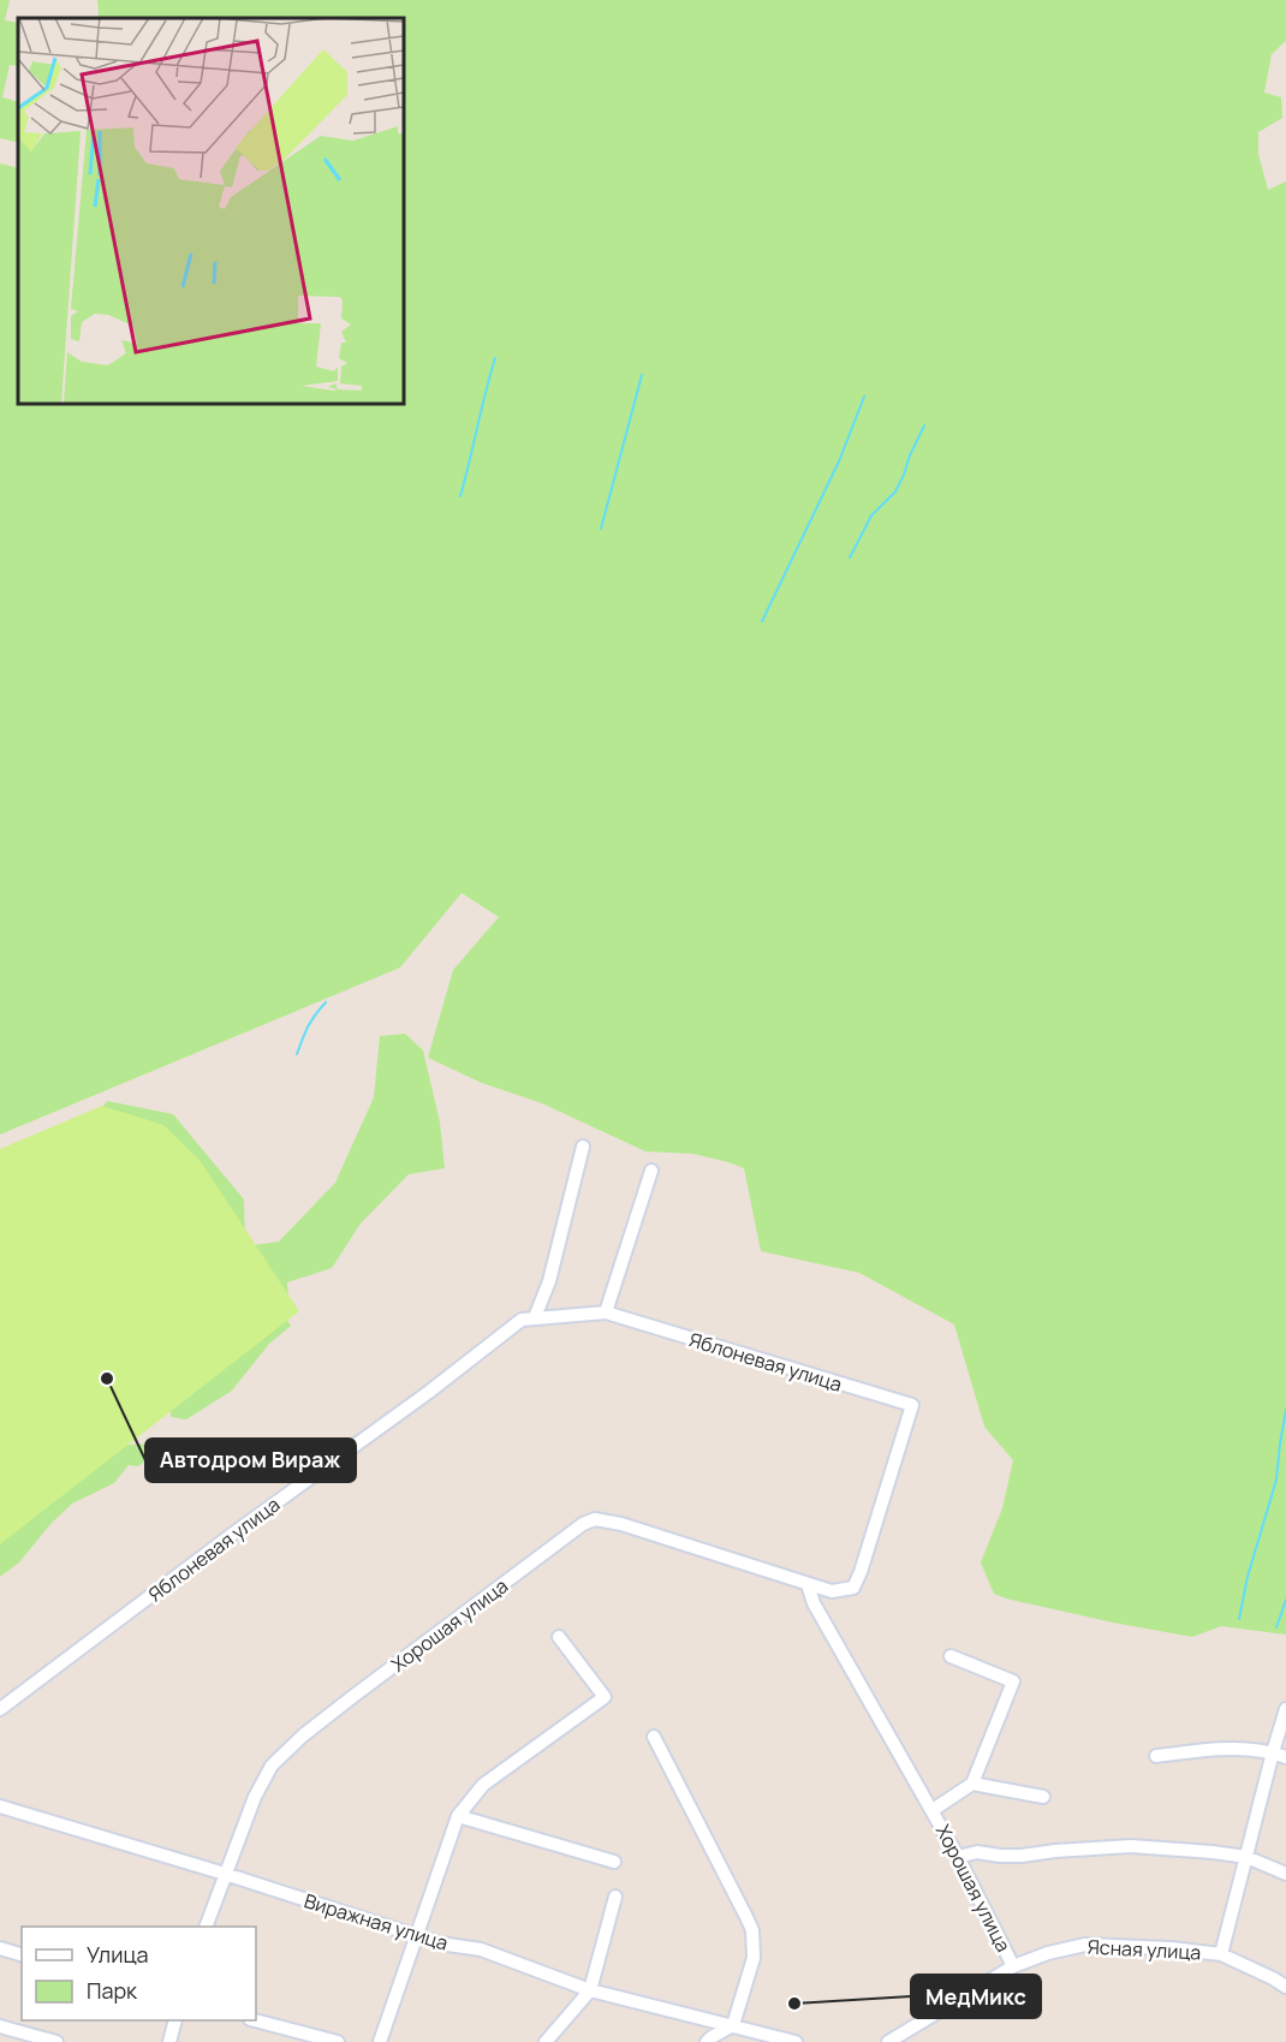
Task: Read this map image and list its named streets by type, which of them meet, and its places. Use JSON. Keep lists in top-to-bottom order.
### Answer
{
  "streets": {
    "street": [
      "Яблоневая улица",
      "Хорошая улица",
      "Виражная улица",
      "Ясная улица"
    ]
  },
  "crossings": [
    ["Яблоневая улица", "Хорошая улица"],
    ["Хорошая улица", "Виражная улица"],
    ["Хорошая улица", "Ясная улица"]
  ],
  "places": ["Автодром Вираж", "МедМикс"],
  "legend": ["Улица", "Парк"]
}
